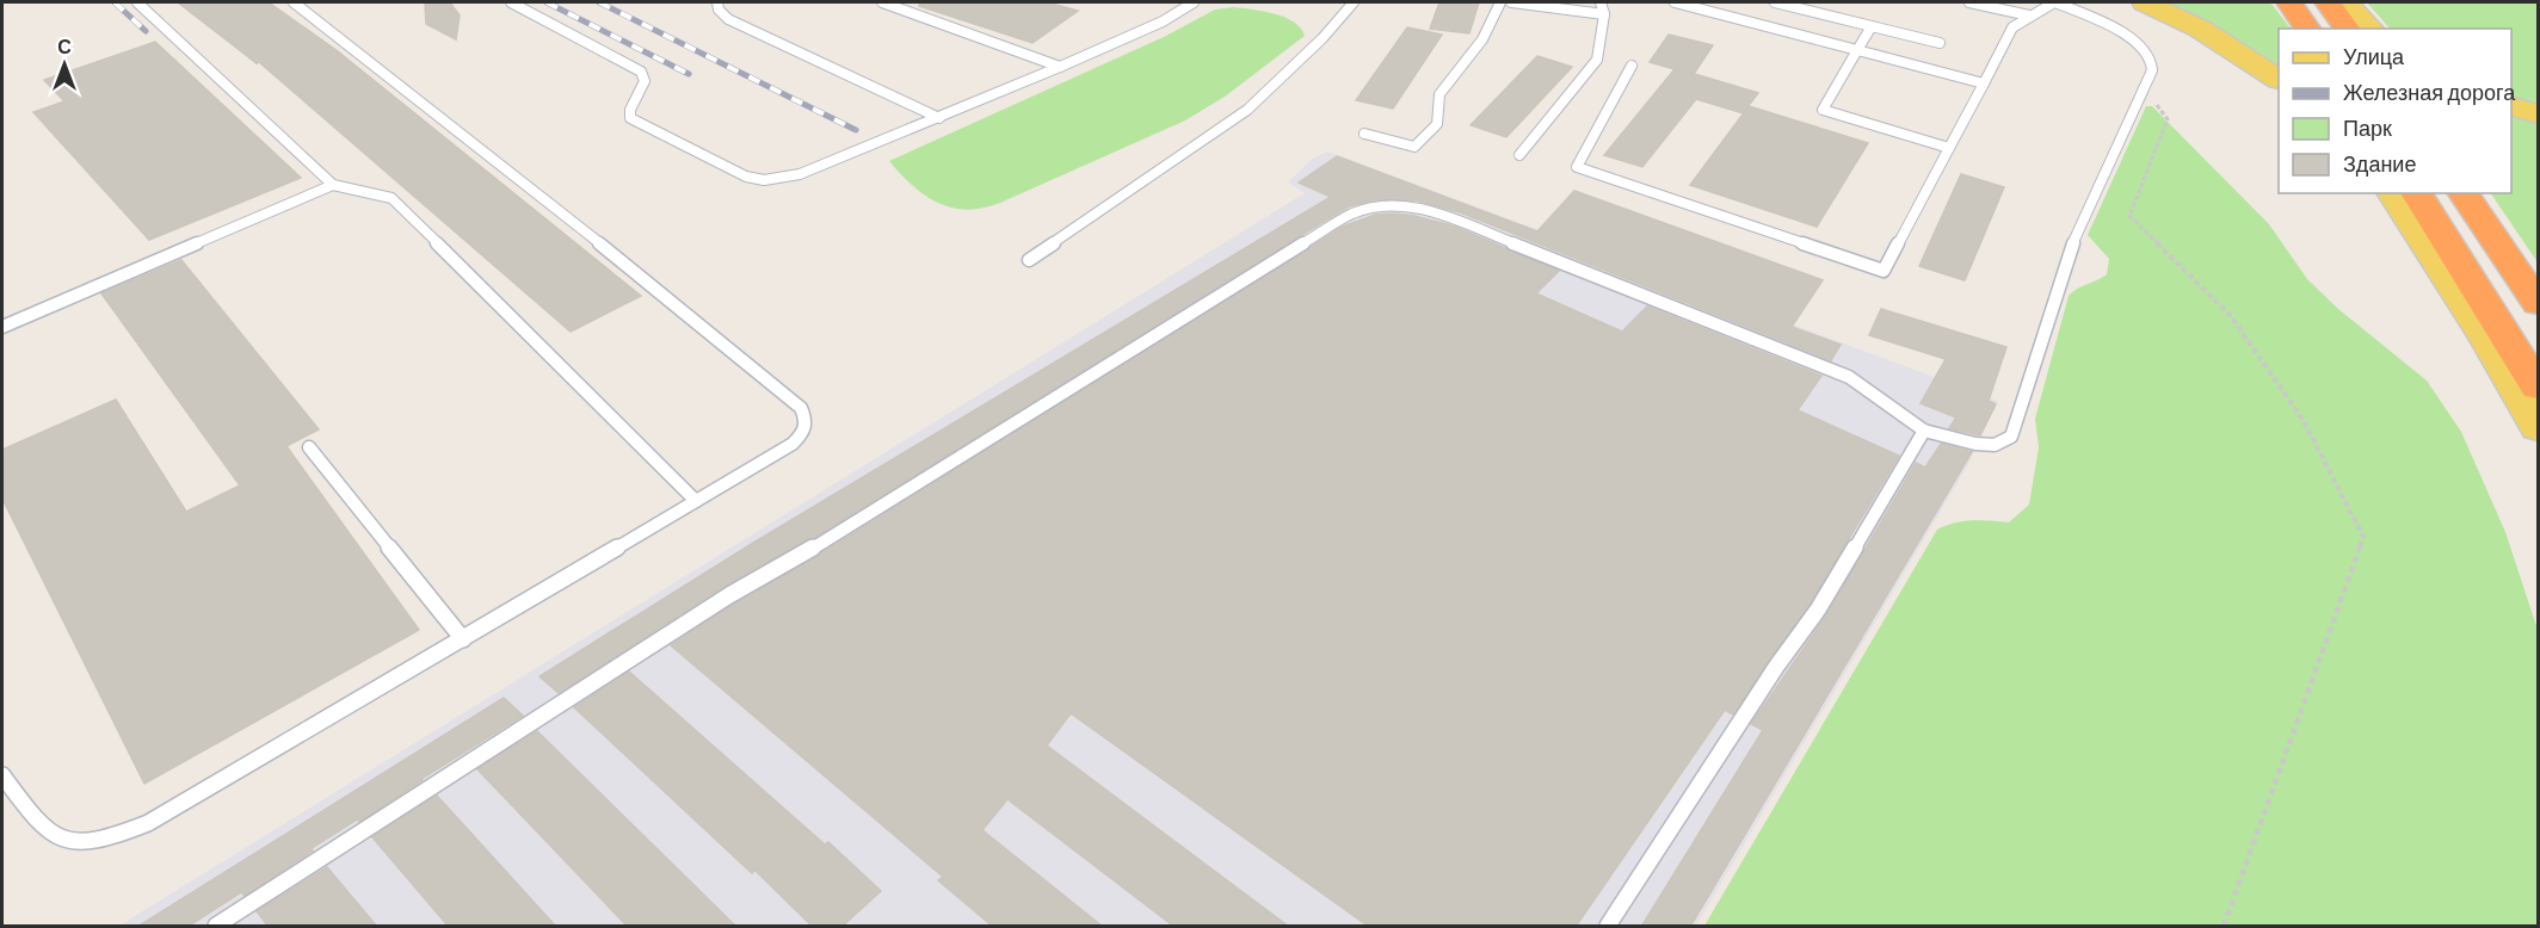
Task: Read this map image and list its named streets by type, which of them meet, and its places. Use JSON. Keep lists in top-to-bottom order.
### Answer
{
  "legend": [
    "Улица",
    "Железная дорога",
    "Парк",
    "Здание"
  ],
  "north": "top"
}
